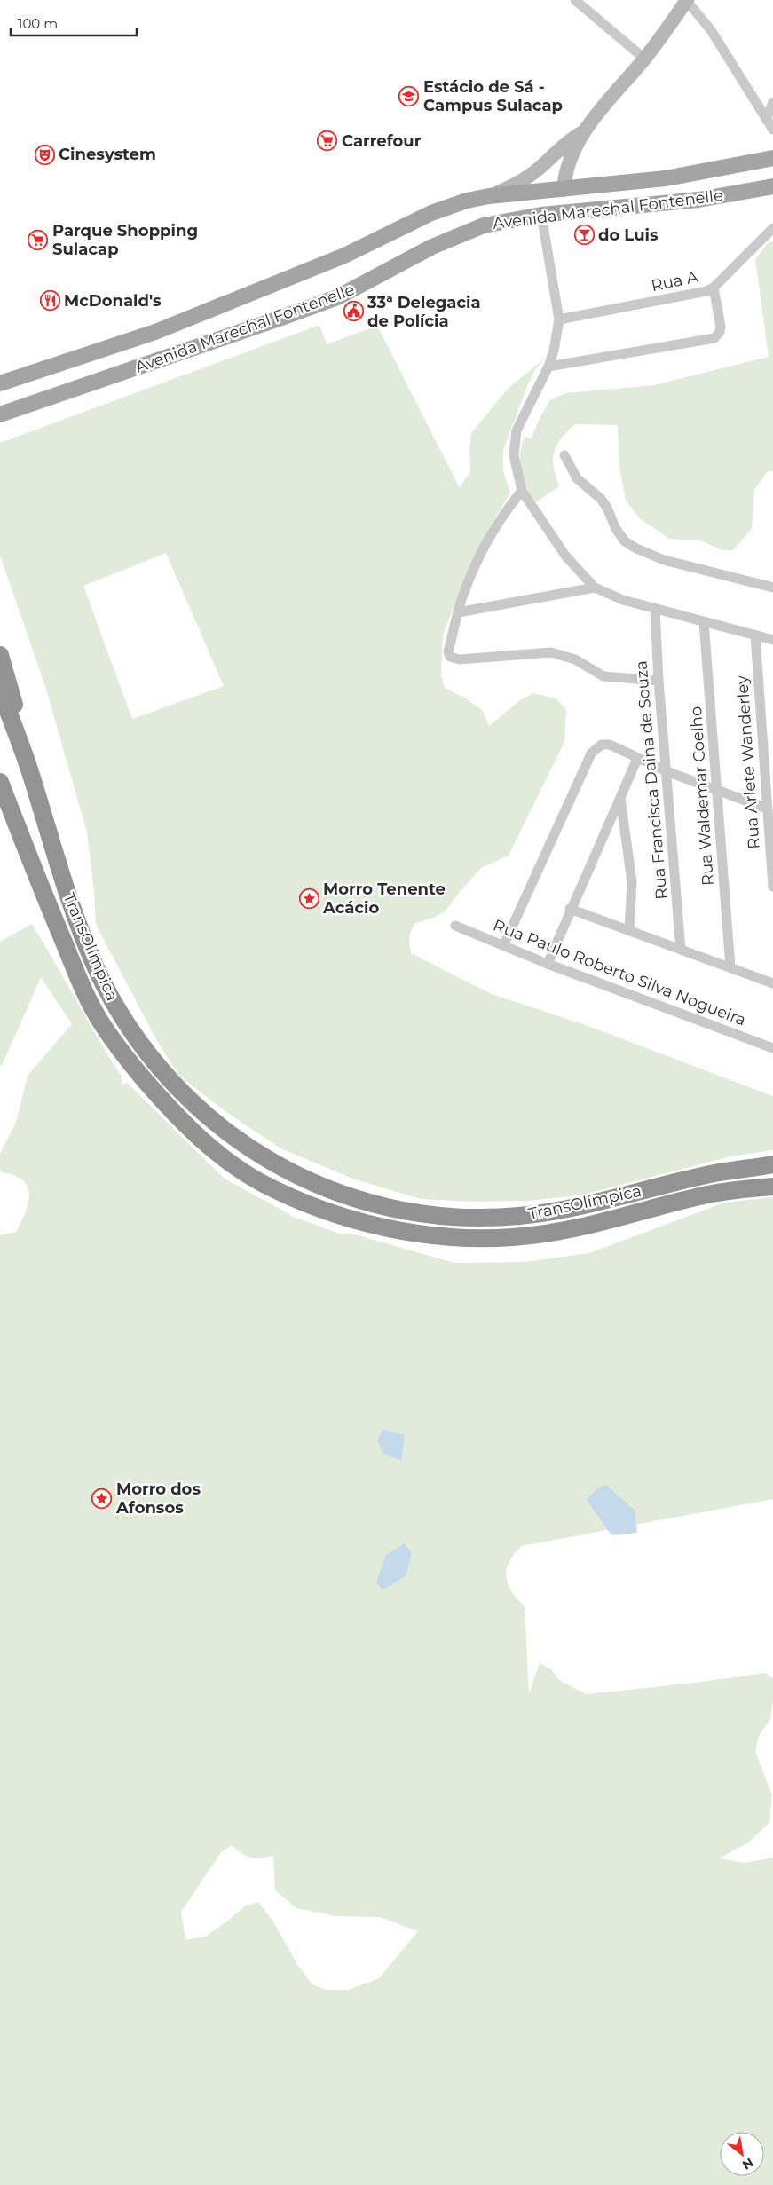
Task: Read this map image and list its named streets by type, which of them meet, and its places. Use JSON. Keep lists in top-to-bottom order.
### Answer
{
  "streets": {
    "highway": ["TransOlímpica"],
    "main road": ["Avenida Marechal Fontenelle"],
    "street": [
      "Rua A",
      "Rua Arlete Wanderley",
      "Rua Francisca Daina de Souza",
      "Rua Waldemar Coelho",
      "Rua Paulo Roberto Silva Nogueira"
    ]
  },
  "places": {
    "school or university": ["Estácio de Sá - Campus Sulacap"],
    "supermarket": ["Carrefour", "Parque Shopping Sulacap"],
    "theatre": ["Cinesystem"],
    "bar": ["do Luis"],
    "restaurant": ["McDonald's"],
    "public building": ["33ª Delegacia de Polícia"],
    "place": ["Morro Tenente Acácio", "Morro dos Afonsos"]
  },
  "scale_bar": "100 m",
  "north": "bottom right"
}
